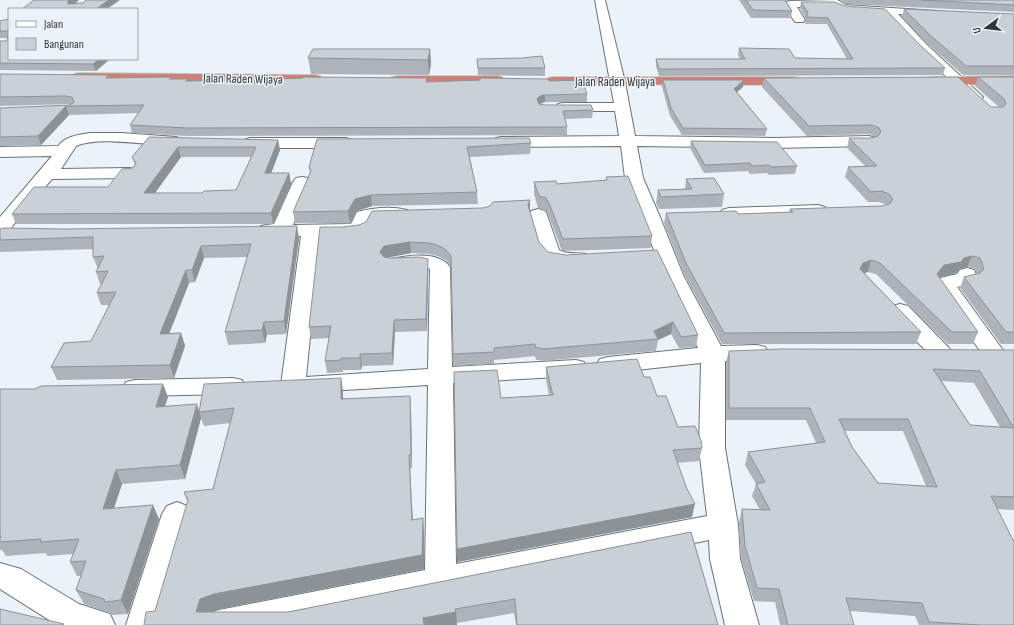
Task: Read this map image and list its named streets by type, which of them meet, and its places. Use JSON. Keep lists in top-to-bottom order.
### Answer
{
  "streets": {
    "highway": ["Jalan Raden Wijaya"]
  },
  "legend": ["Jalan", "Bangunan"],
  "north": "left"
}
